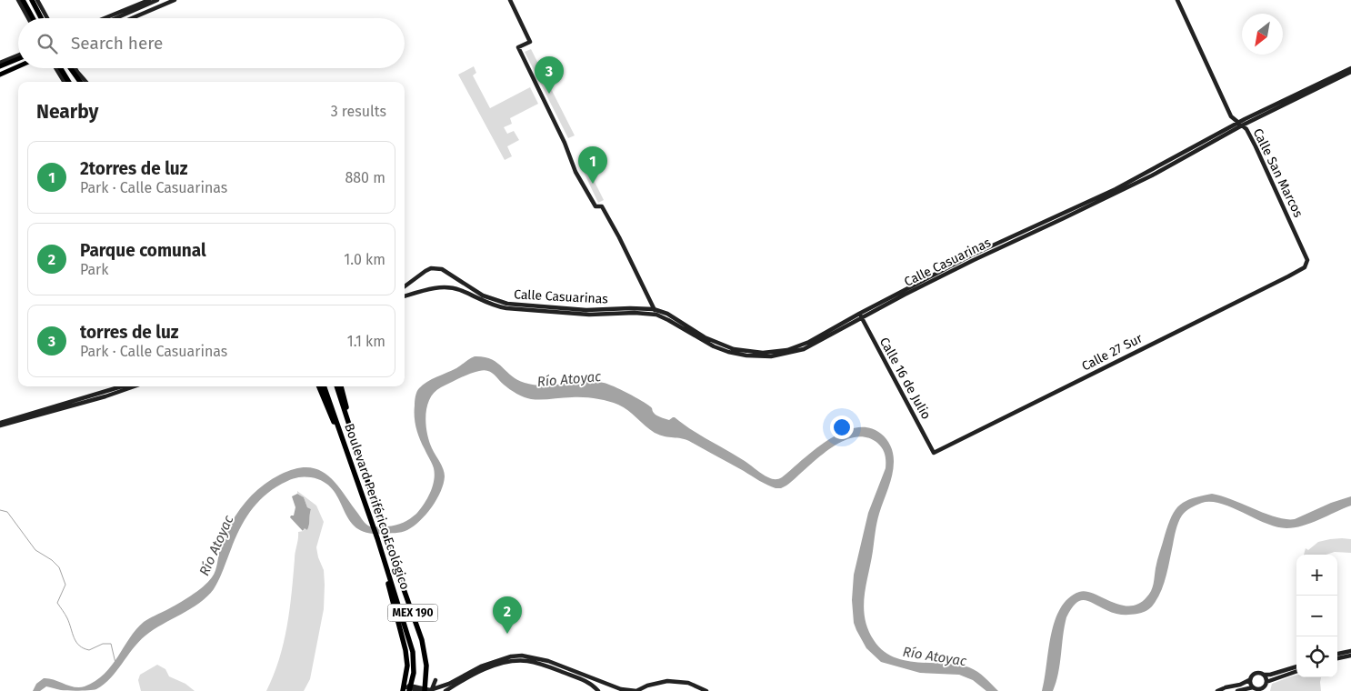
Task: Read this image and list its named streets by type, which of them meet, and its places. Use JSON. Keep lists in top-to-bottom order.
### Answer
{
  "streets": {
    "highway": ["Boulevard Periférico Ecológico", "MEX 190"],
    "main road": [
      "Calle San Marcos",
      "Calle Casuarinas",
      "Calle 27 Sur",
      "Calle 16 de Julio"
    ]
  },
  "crossings": [
    ["Calle San Marcos", "Calle Casuarinas"],
    ["Calle San Marcos", "Calle 27 Sur"],
    ["Calle Casuarinas", "Calle 16 de Julio"],
    ["Calle 27 Sur", "Calle 16 de Julio"]
  ],
  "water": ["Río Atoyac"],
  "north": "bottom left",
  "page": {
    "search": "Search here",
    "pins": ["3", "1", "2"],
    "heading": ["Nearby", "3 results"],
    "list": [
      {
        "mark": "1",
        "name": "2torres de luz",
        "note": "Park · Calle Casuarinas",
        "value": "880 m"
      },
      {
        "mark": "2",
        "name": "Parque comunal",
        "note": "Park",
        "value": "1.0 km"
      },
      {
        "mark": "3",
        "name": "torres de luz",
        "note": "Park · Calle Casuarinas",
        "value": "1.1 km"
      }
    ],
    "map_buttons": ["+", "−"]
  }
}
